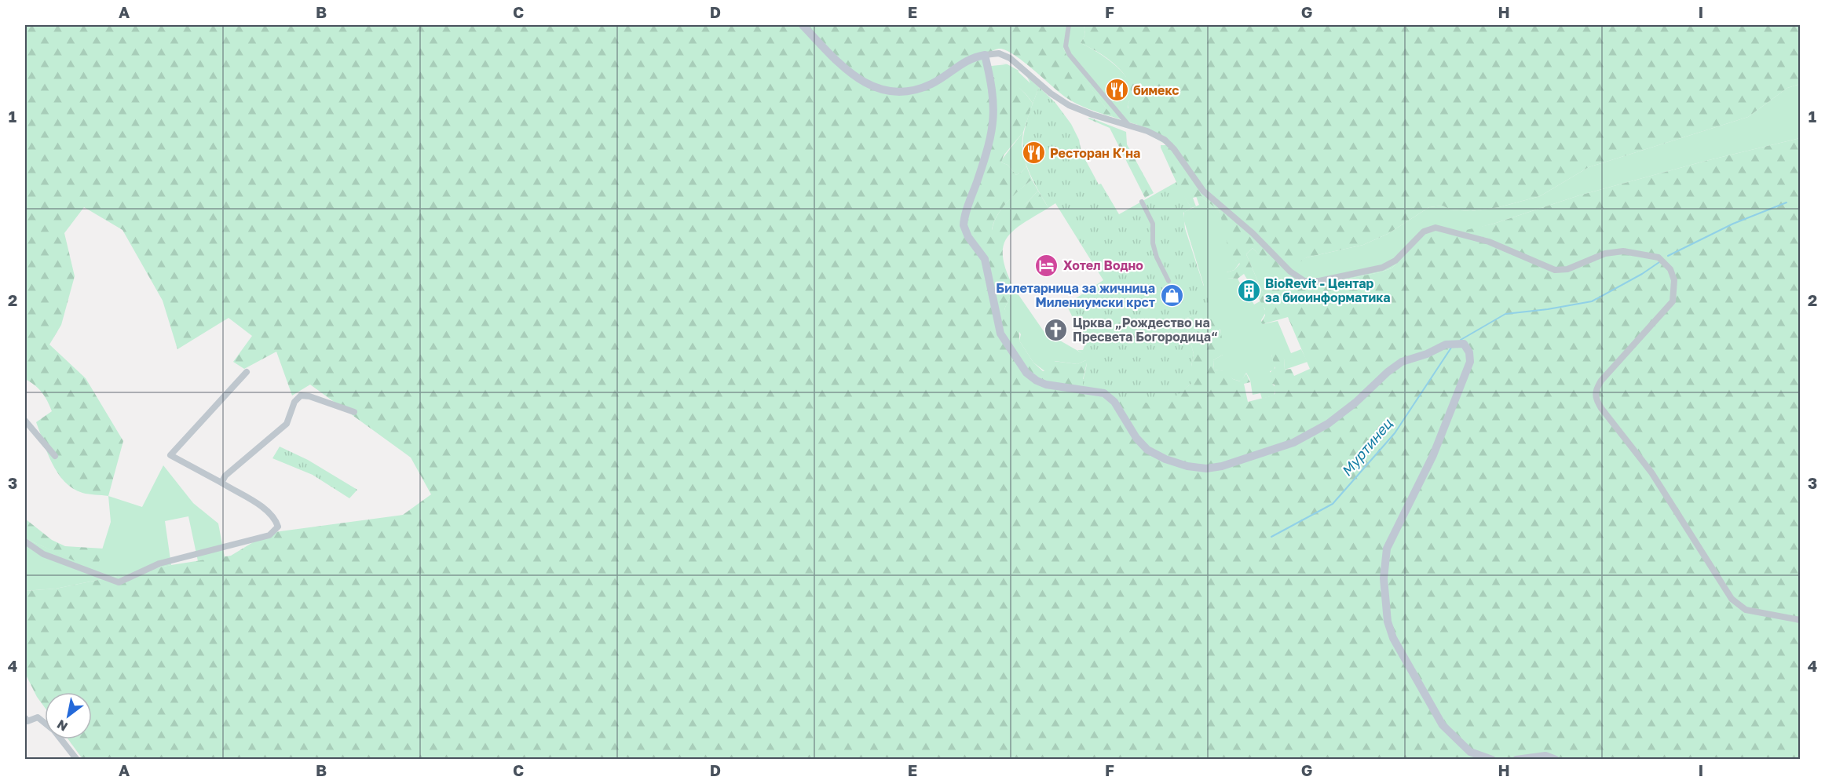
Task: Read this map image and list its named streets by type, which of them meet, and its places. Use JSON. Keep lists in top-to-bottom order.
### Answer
{
  "water": ["Муртинец"],
  "places": {
    "restaurant": ["бимекс", "Ресторан К’на"],
    "hotel": ["Хотел Водно"],
    "building": ["BioRevit - Центар за биоинформатика"],
    "shop": ["Билетарница за жичница Милениумски крст"],
    "church": ["Црква „Рождество на Пресвета Богородица“"]
  },
  "north": "bottom left",
  "grid": {
    "columns": [
      "A",
      "B",
      "C",
      "D",
      "E",
      "F",
      "G",
      "H",
      "I"
    ],
    "rows": [
      "1",
      "2",
      "3",
      "4"
    ]
  }
}
